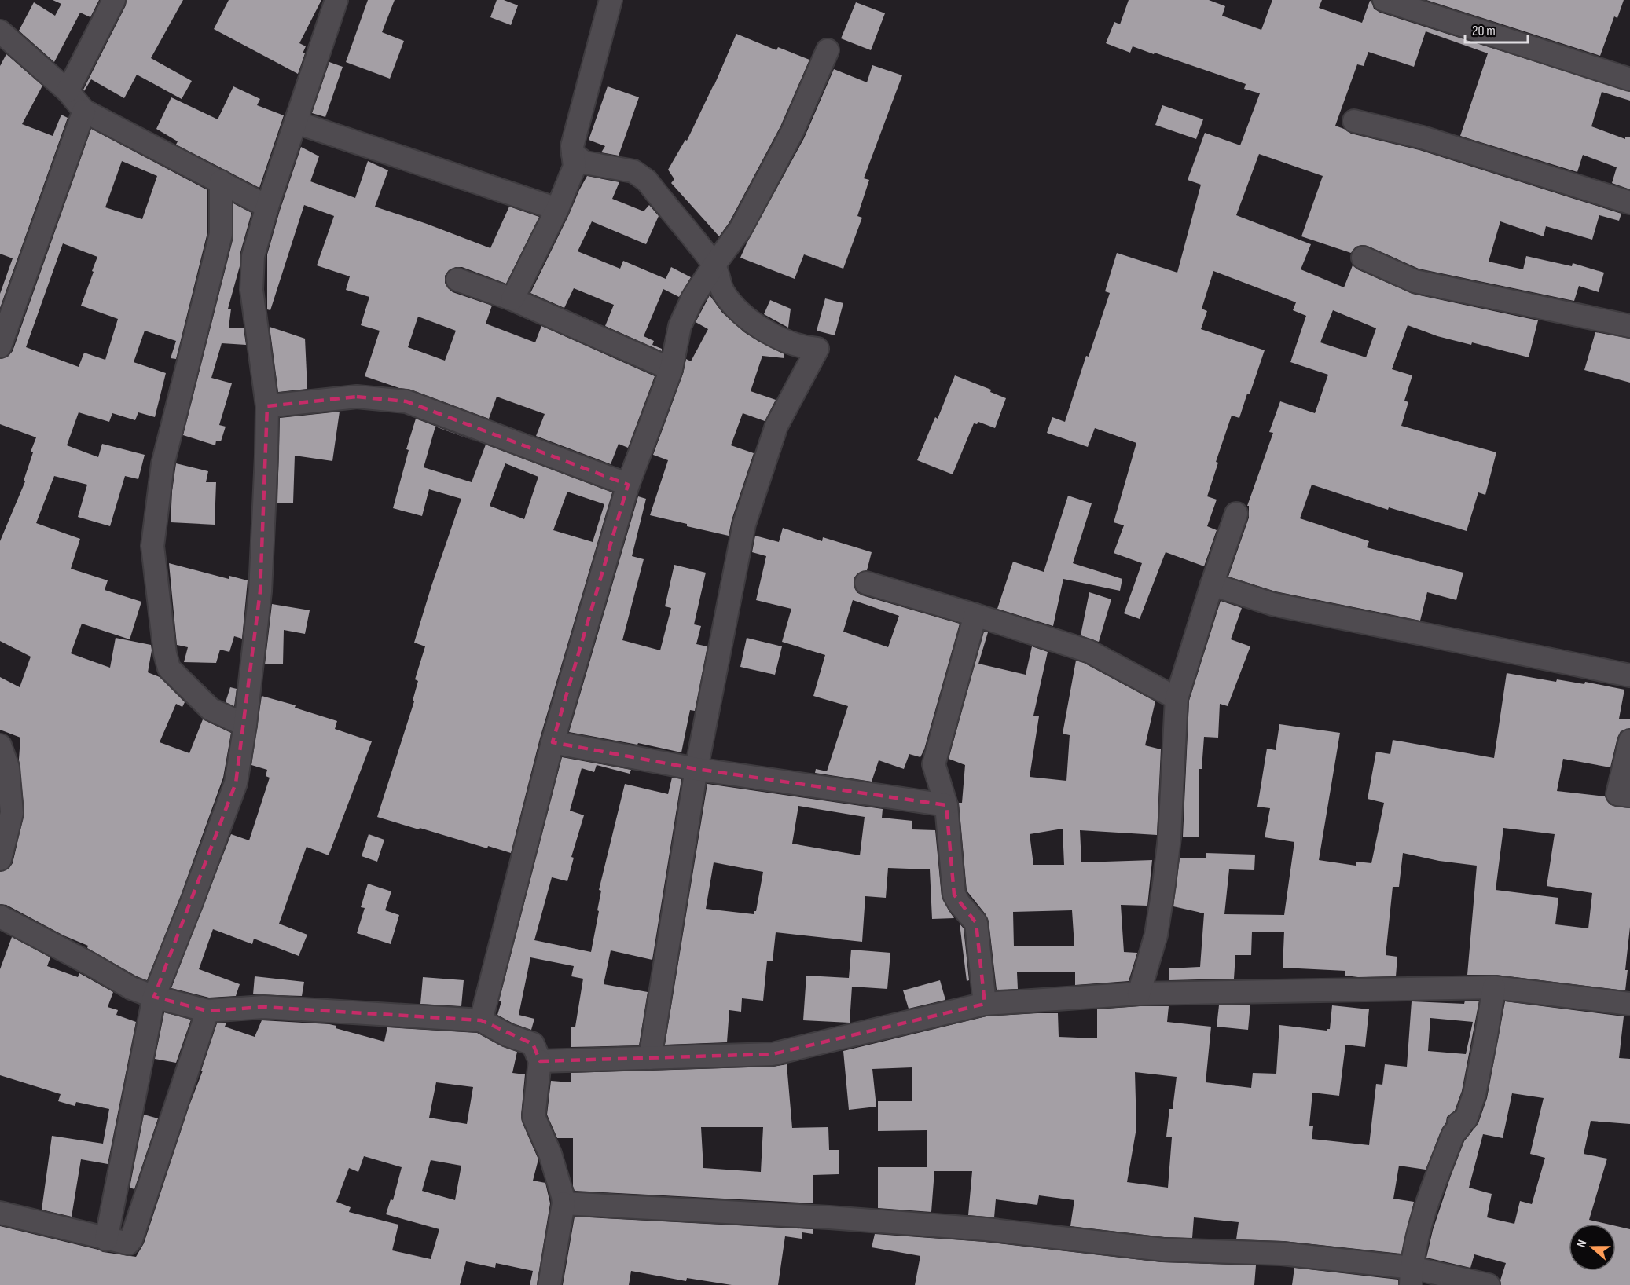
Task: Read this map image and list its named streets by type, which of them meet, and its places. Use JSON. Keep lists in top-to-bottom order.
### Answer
{
  "scale_bar": "20 m",
  "north": "left"
}
